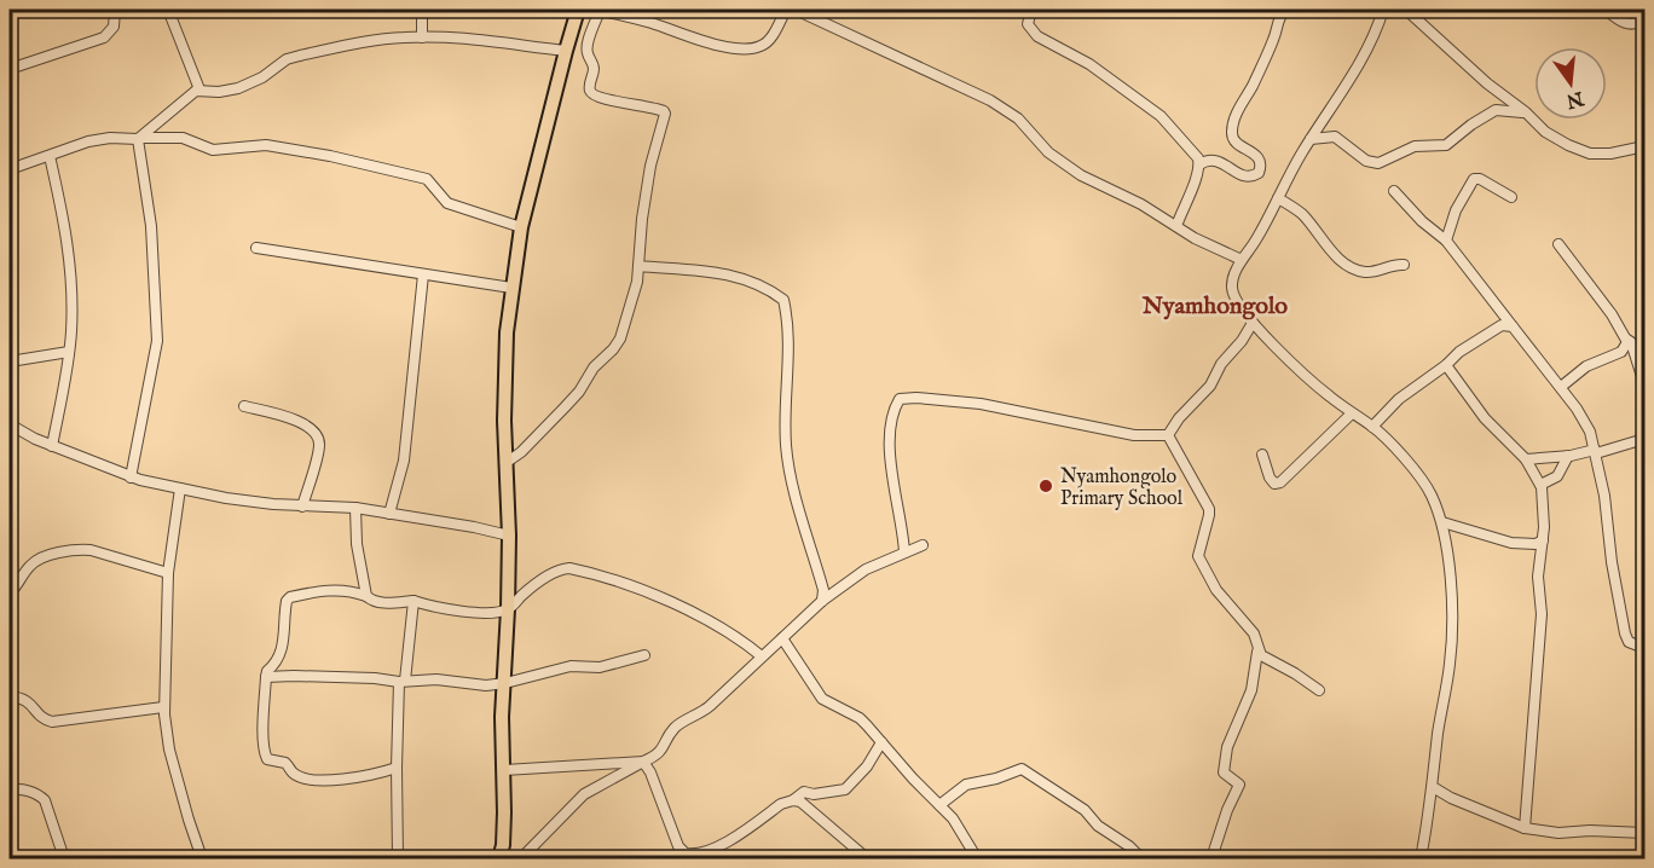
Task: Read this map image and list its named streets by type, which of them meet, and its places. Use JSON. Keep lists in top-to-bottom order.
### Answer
{
  "districts": ["Nyamhongolo"],
  "places": ["Nyamhongolo Primary School"],
  "north": "bottom"
}
